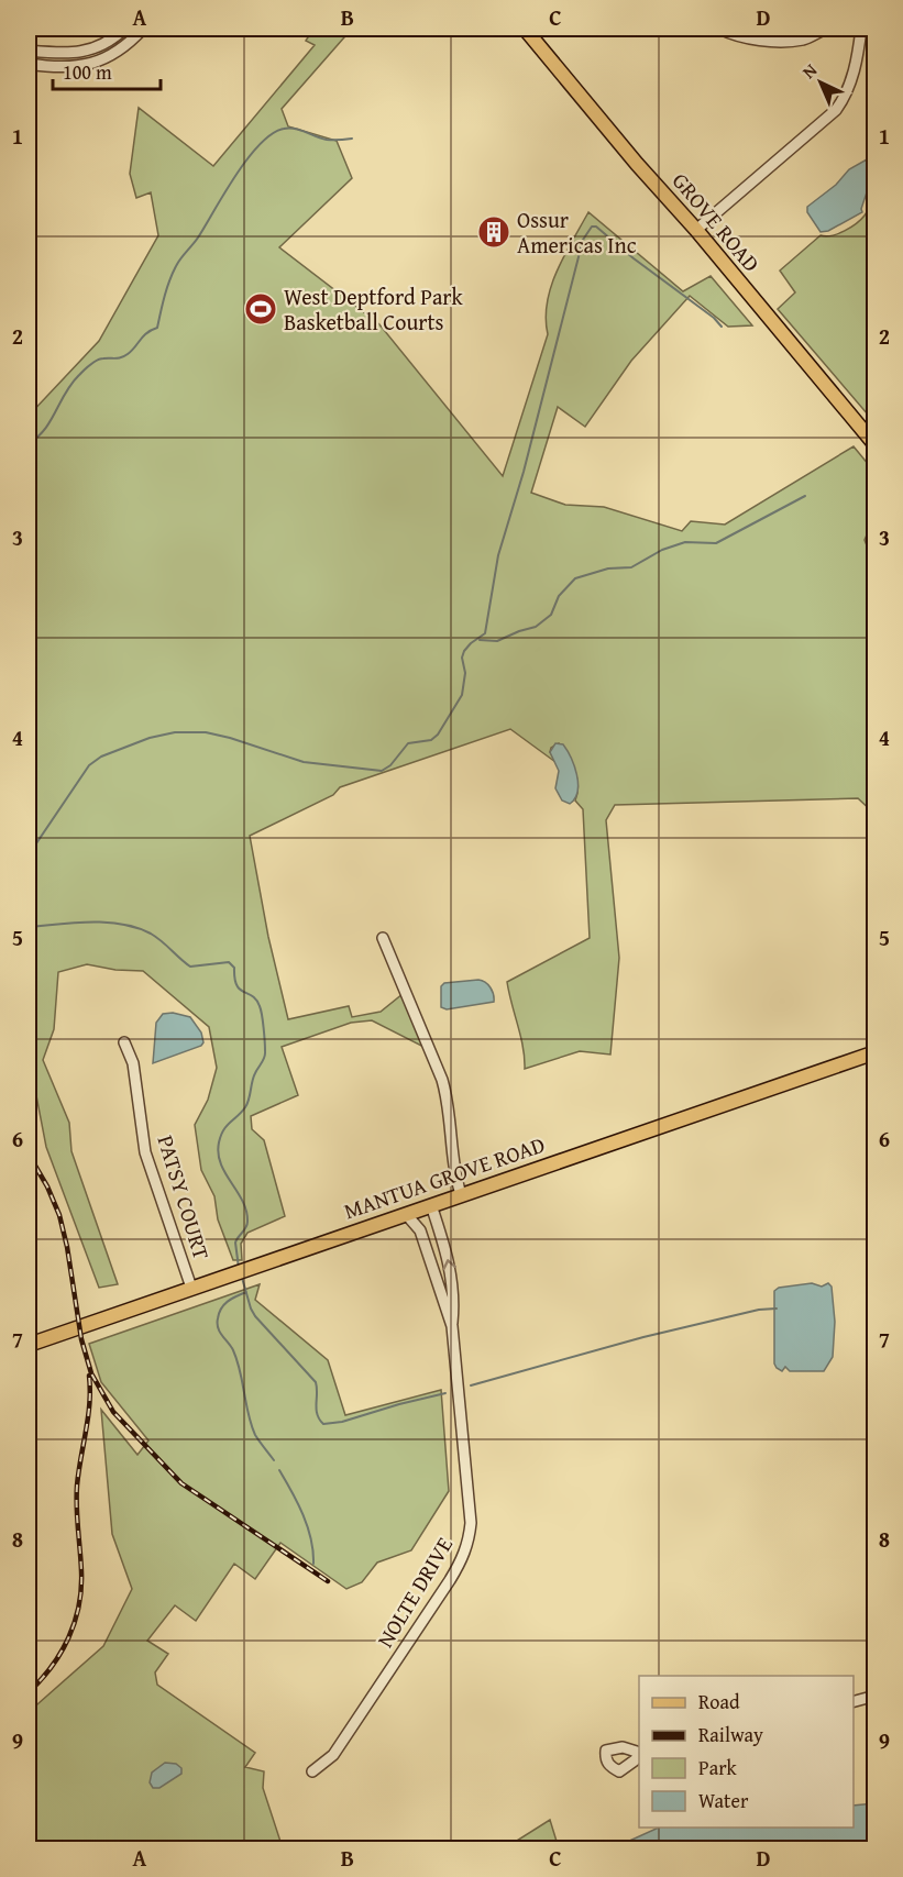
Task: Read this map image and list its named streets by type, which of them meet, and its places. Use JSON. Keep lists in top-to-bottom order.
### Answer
{
  "streets": {
    "main road": ["GROVE ROAD", "MANTUA GROVE ROAD"],
    "street": ["PATSY COURT", "NOLTE DRIVE"]
  },
  "crossings": [
    ["MANTUA GROVE ROAD", "PATSY COURT"],
    ["MANTUA GROVE ROAD", "NOLTE DRIVE"]
  ],
  "places": {
    "building": ["Ossur Americas Inc"],
    "sports": ["West Deptford Park Basketball Courts"]
  },
  "legend": [
    "Road",
    "Railway",
    "Park",
    "Water"
  ],
  "scale_bar": "100 m",
  "north": "top left",
  "grid": {
    "columns": [
      "A",
      "B",
      "C",
      "D"
    ],
    "rows": [
      "1",
      "2",
      "3",
      "4",
      "5",
      "6",
      "7",
      "8",
      "9"
    ]
  }
}
